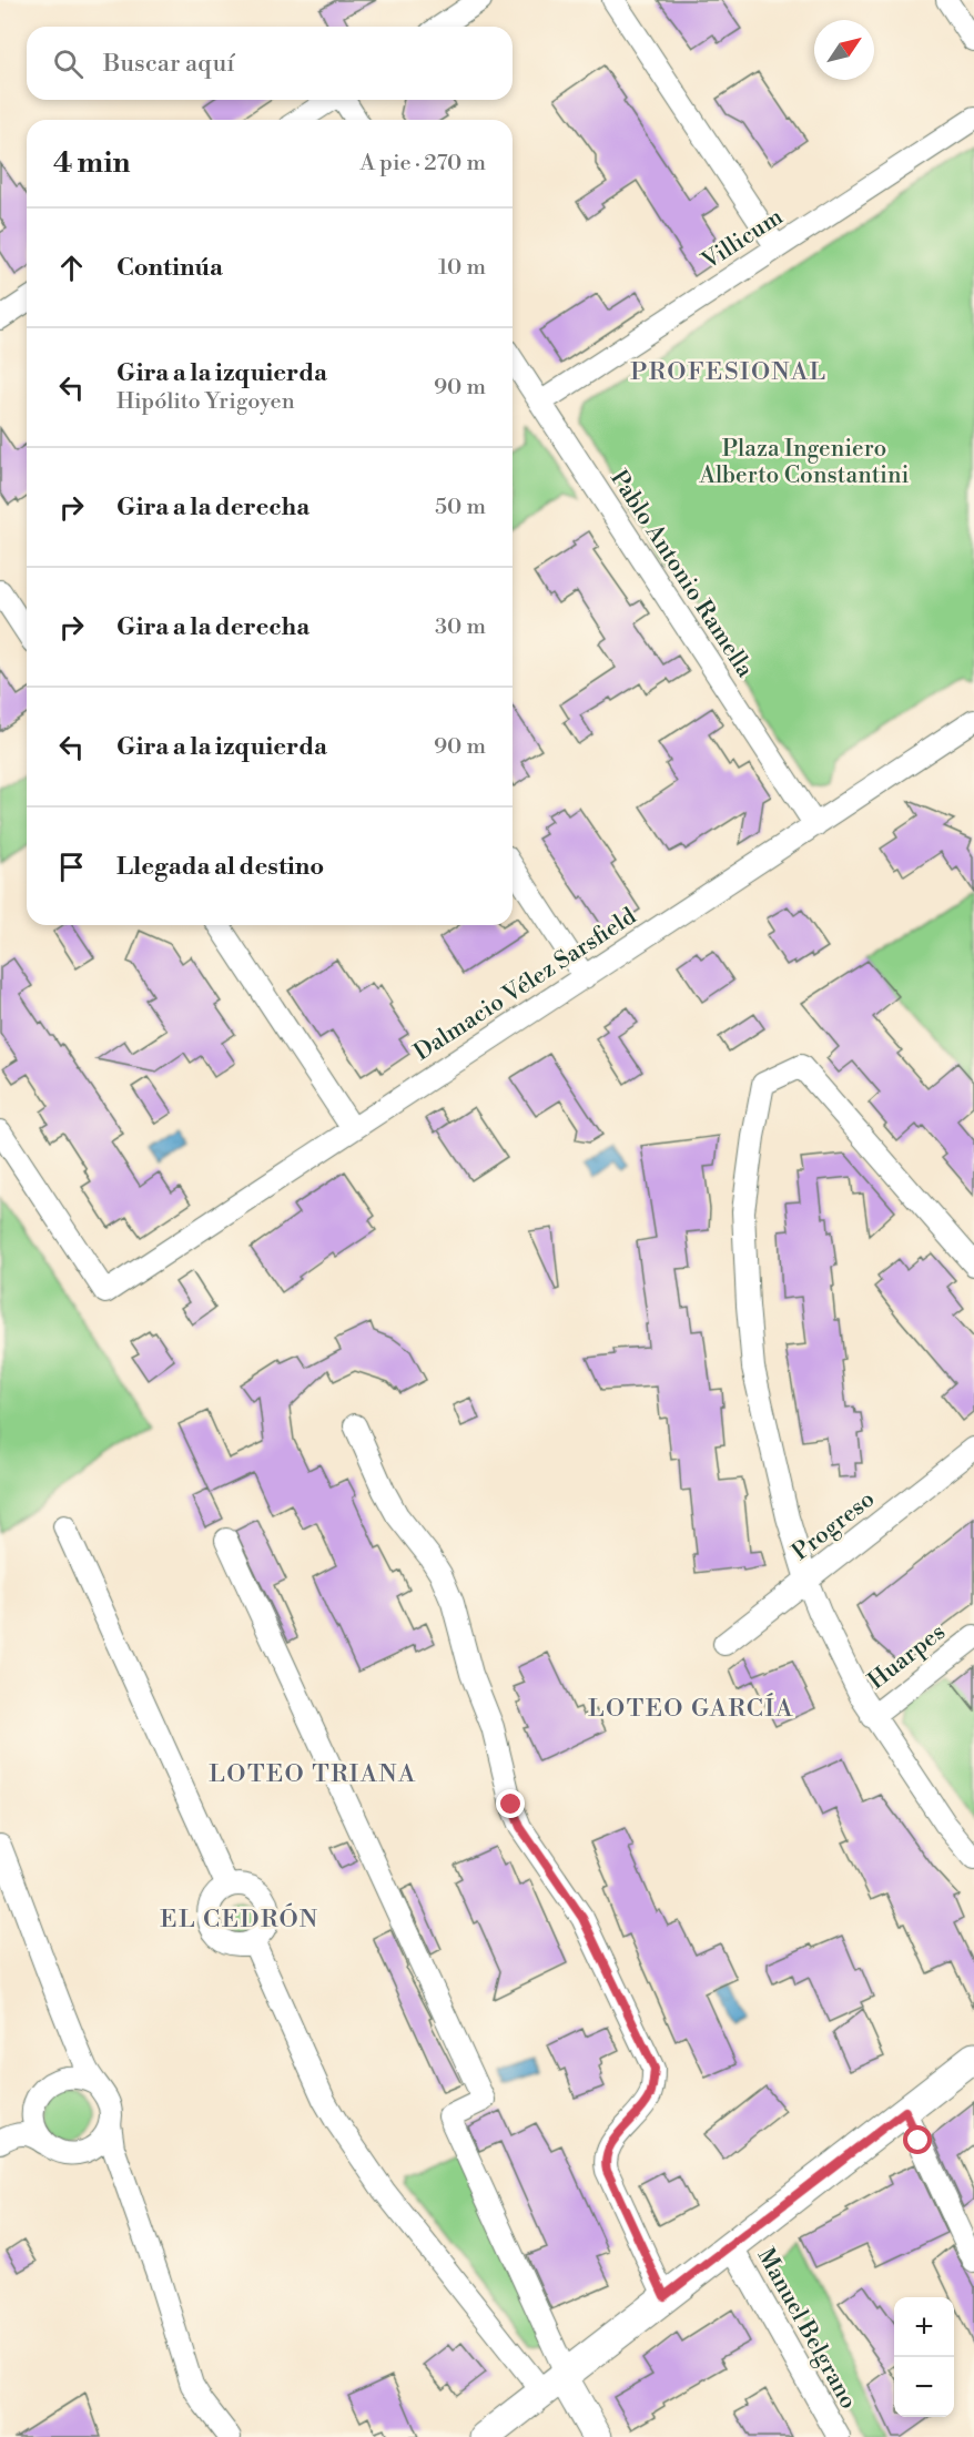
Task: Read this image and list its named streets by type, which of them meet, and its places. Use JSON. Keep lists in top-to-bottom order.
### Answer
{
  "streets": {
    "street": [
      "Villicum",
      "Pablo Antonio Ramella",
      "Dalmacio Vélez Sarsfield",
      "Progreso",
      "Huarpes",
      "Manuel Belgrano"
    ]
  },
  "crossings": [
    ["Villicum", "Pablo Antonio Ramella"],
    ["Pablo Antonio Ramella", "Dalmacio Vélez Sarsfield"]
  ],
  "districts": [
    "PROFESIONAL",
    "LOTEO GARCÍA",
    "LOTEO TRIANA",
    "EL CEDRÓN"
  ],
  "parks": ["Plaza Ingeniero Alberto Constantini"],
  "north": "top right",
  "page": {
    "search": "Buscar aquí",
    "heading": ["4 min", "A pie · 270 m"],
    "list": [
      ["Continúa", "10 m"],
      ["Gira a la izquierda", "Hipólito Yrigoyen", "90 m"],
      ["Gira a la derecha", "50 m"],
      ["Gira a la derecha", "30 m"],
      ["Gira a la izquierda", "90 m"],
      "Llegada al destino"
    ],
    "map_buttons": ["+", "−"]
  }
}
